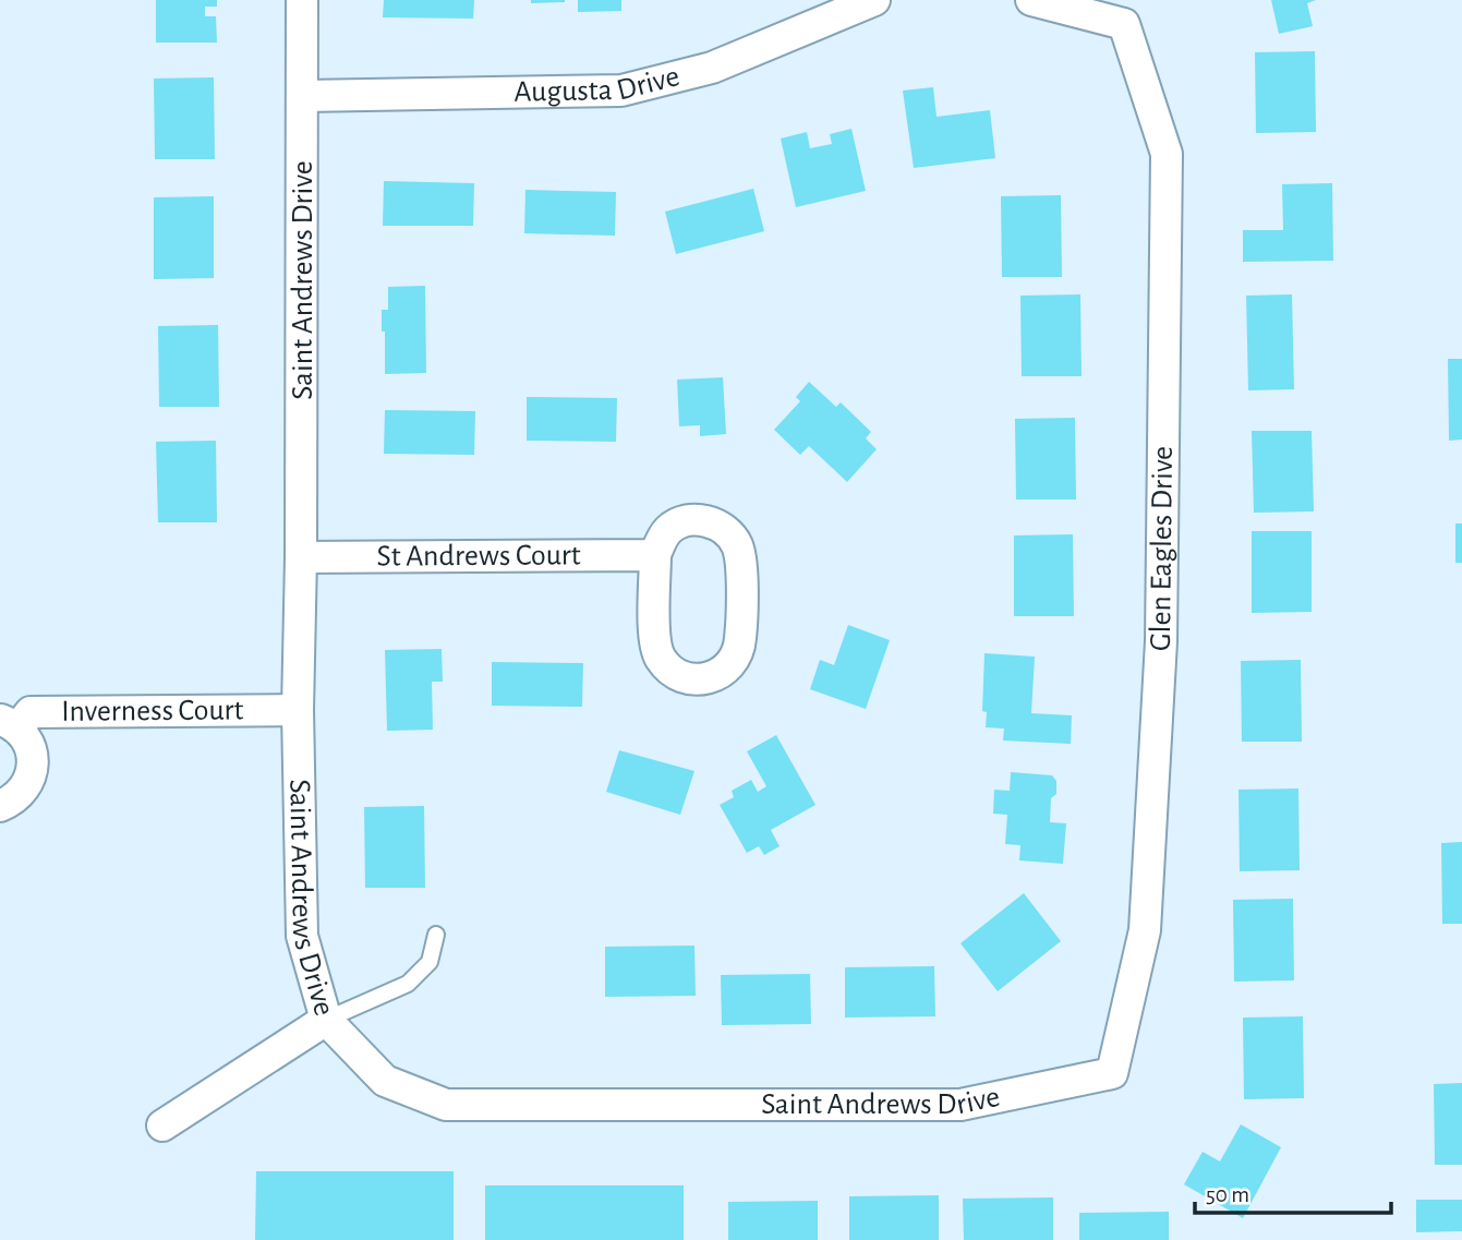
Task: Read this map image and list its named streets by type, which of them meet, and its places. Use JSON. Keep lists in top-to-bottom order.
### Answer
{
  "streets": {
    "street": [
      "Augusta Drive",
      "Saint Andrews Drive",
      "Glen Eagles Drive",
      "St Andrews Court",
      "Inverness Court"
    ]
  },
  "crossings": [
    ["Augusta Drive", "Saint Andrews Drive"],
    ["Saint Andrews Drive", "Glen Eagles Drive"],
    ["Saint Andrews Drive", "St Andrews Court"],
    ["Saint Andrews Drive", "Inverness Court"]
  ],
  "scale_bar": "50 m"
}
